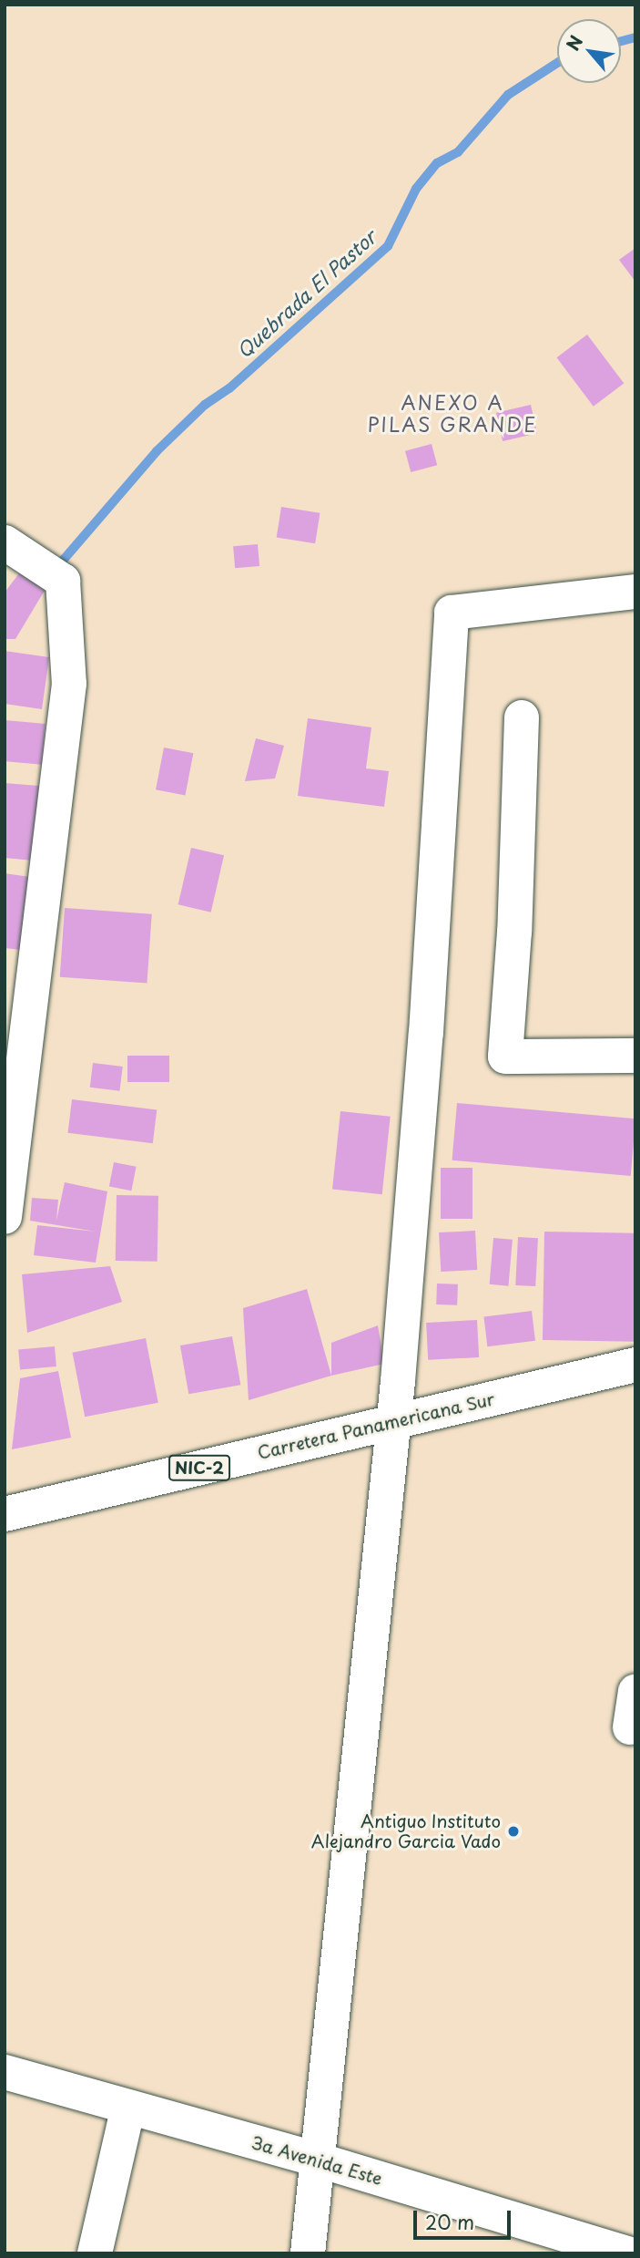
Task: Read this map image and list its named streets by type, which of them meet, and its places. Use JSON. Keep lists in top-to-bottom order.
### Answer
{
  "streets": {
    "main road": ["Carretera Panamericana Sur", "NIC-2", "3a Avenida Este"]
  },
  "districts": ["ANEXO A PILAS GRANDE"],
  "water": ["Quebrada El Pastor"],
  "places": ["Antiguo Instituto Alejandro Garcia Vado"],
  "scale_bar": "20 m",
  "north": "top left"
}
